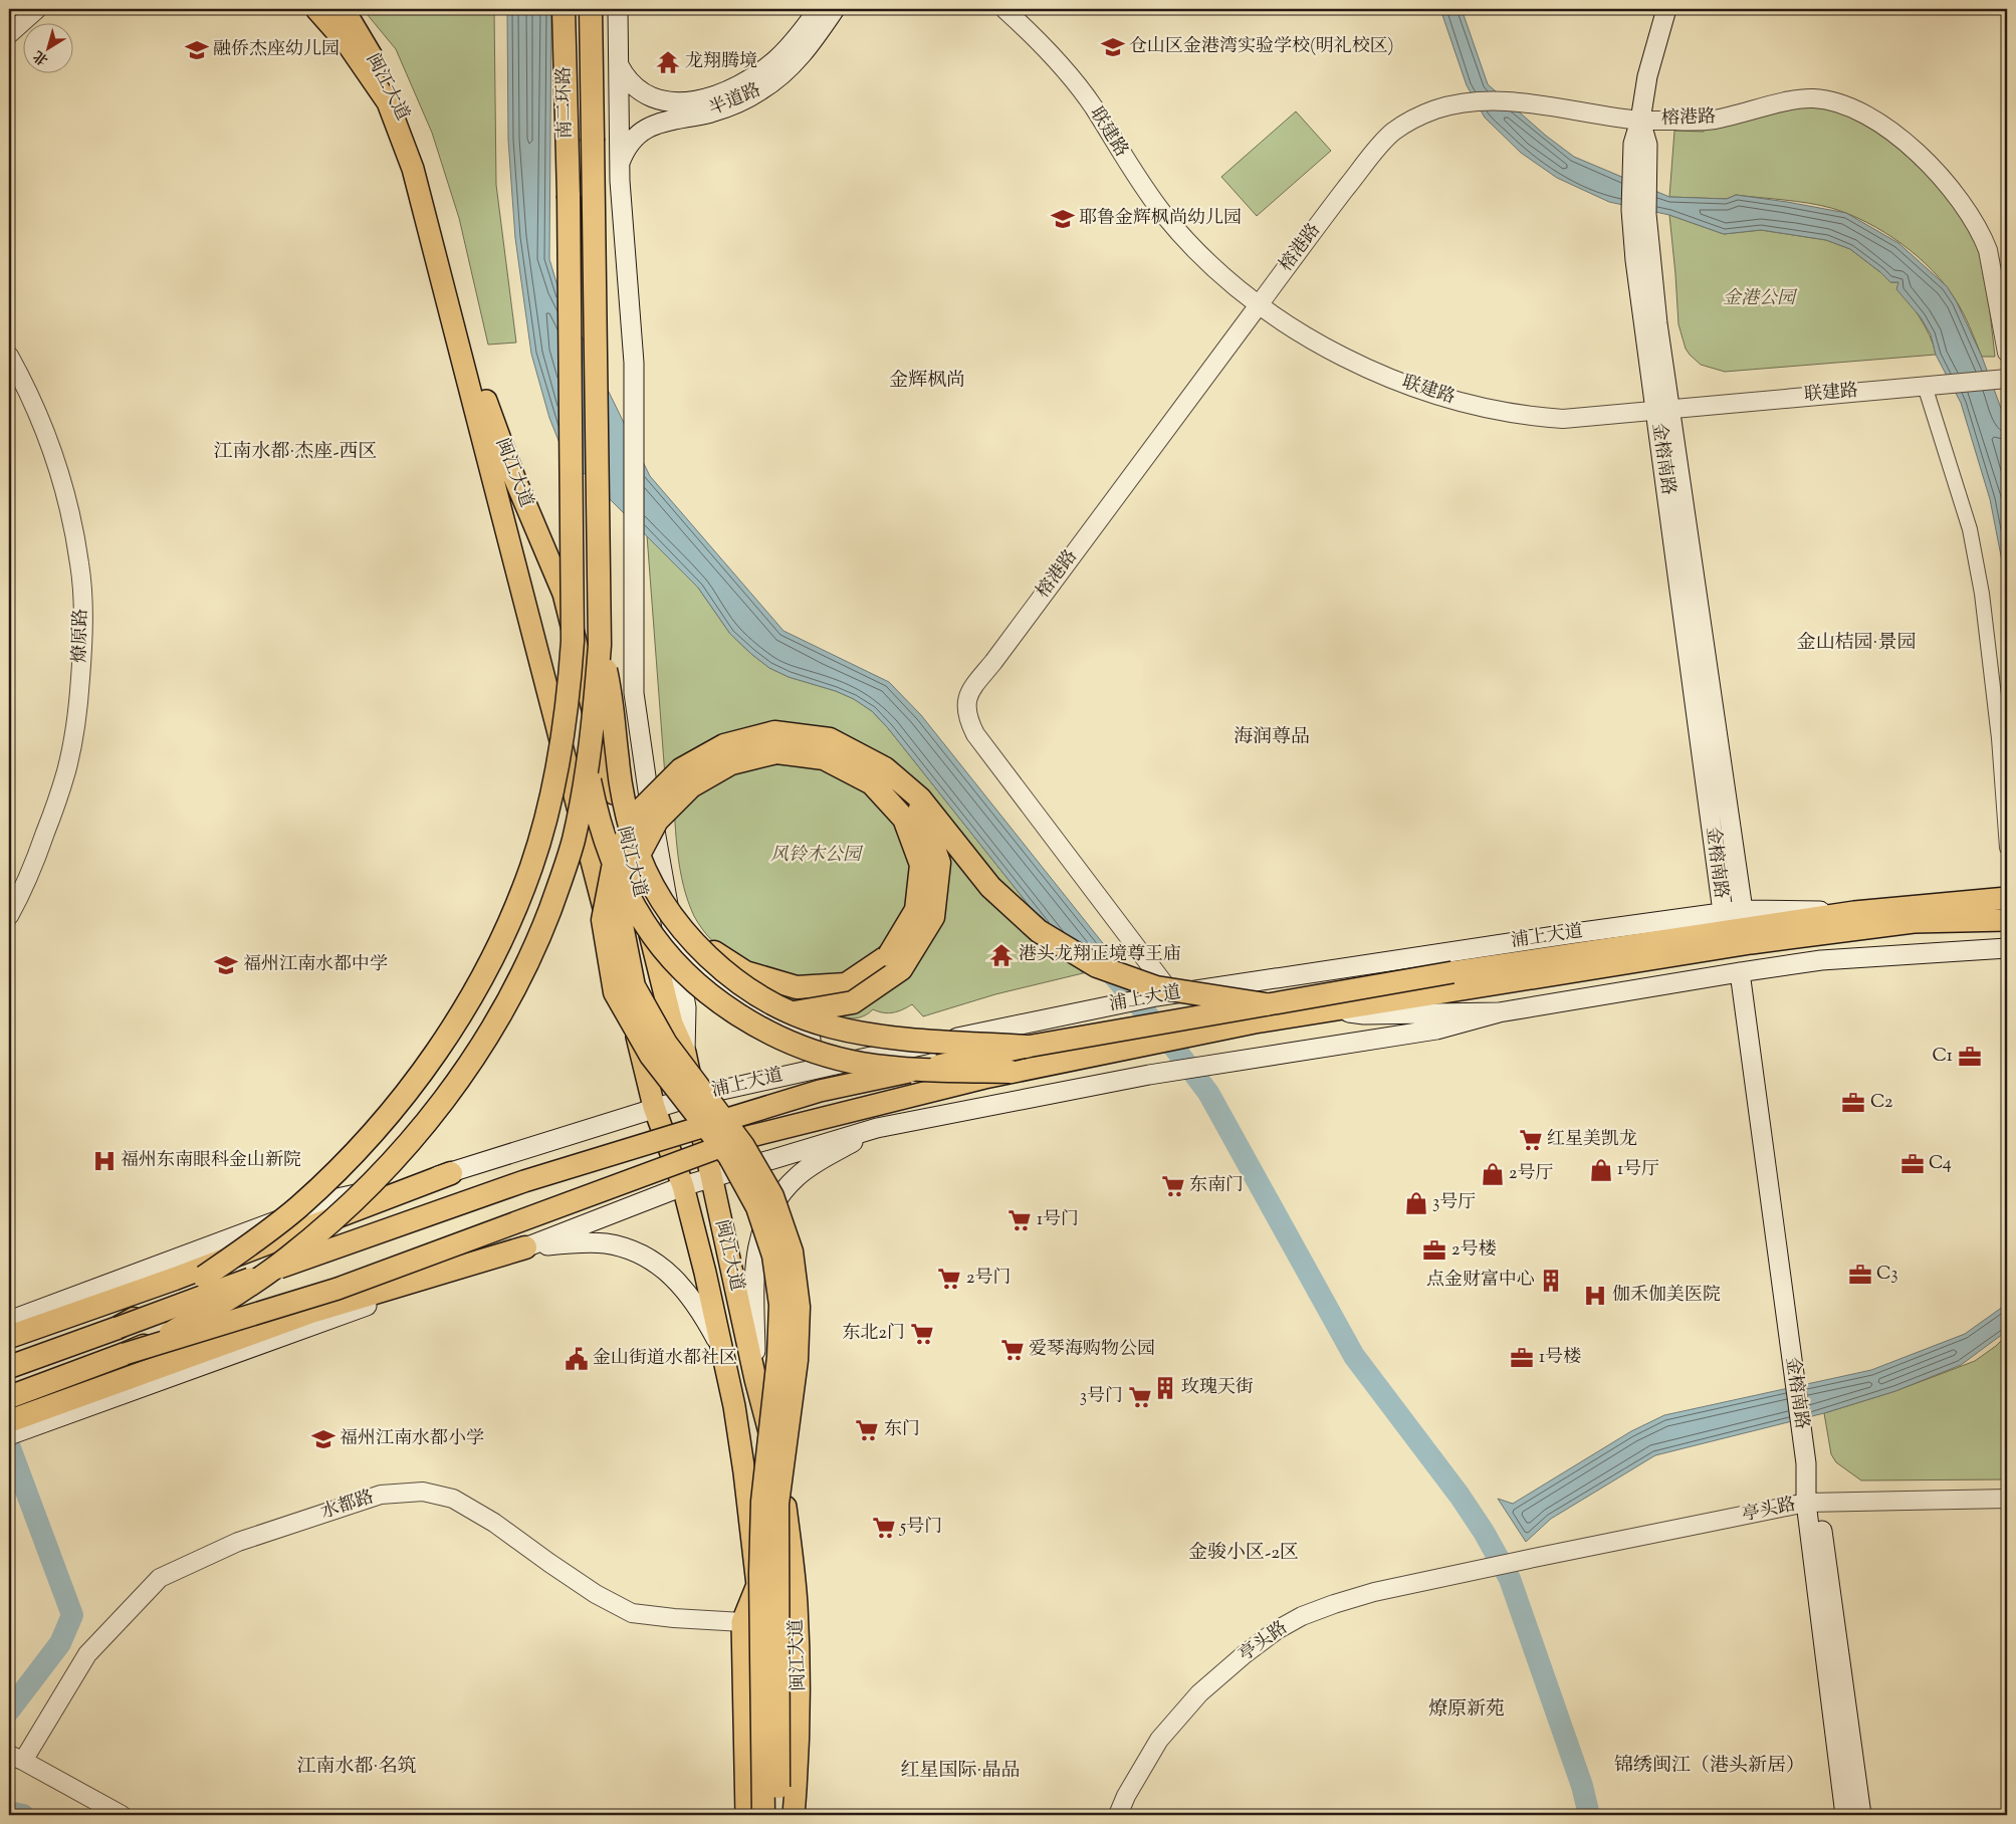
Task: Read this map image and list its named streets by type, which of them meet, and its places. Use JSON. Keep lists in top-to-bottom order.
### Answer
{
  "streets": {
    "highway": ["南二环路"],
    "main road": [
      "闽江大道",
      "半道路",
      "金榕南路",
      "浦上大道"
    ],
    "street": [
      "榕港路",
      "联建路",
      "燎原路",
      "水都路",
      "亭头路"
    ]
  },
  "crossings": [
    ["闽江大道", "浦上大道"],
    ["闽江大道", "水都路"],
    ["榕港路", "联建路"],
    ["榕港路", "金榕南路"],
    ["榕港路", "浦上大道"],
    ["联建路", "金榕南路"],
    ["金榕南路", "浦上大道"],
    ["金榕南路", "亭头路"]
  ],
  "districts": [
    "金辉枫尚",
    "江南水都·杰座-西区",
    "金山桔园·景园",
    "海润尊品",
    "金骏小区-2区",
    "燎原新苑",
    "锦绣闽江（港头新居）",
    "江南水都·名筑",
    "红星国际·晶品"
  ],
  "parks": ["金港公园", "风铃木公园"],
  "places": {
    "school or university": [
      "仓山区金港湾实验学校(明礼校区)",
      "融侨杰座幼儿园",
      "耶鲁金辉枫尚幼儿园",
      "福州江南水都中学",
      "福州江南水都小学"
    ],
    "temple": ["龙翔腾境", "港头龙翔正境尊王庙"],
    "office": [
      "C1",
      "C2",
      "C4",
      "2号楼",
      "C3",
      "1号楼"
    ],
    "supermarket": [
      "红星美凯龙",
      "东南门",
      "1号门",
      "2号门",
      "东北2门",
      "爱琴海购物公园",
      "3号门",
      "东门",
      "5号门"
    ],
    "hospital": ["福州东南眼科金山新院", "伽禾伽美医院"],
    "shop": ["1号厅", "2号厅", "3号厅"],
    "building": ["点金财富中心", "玫瑰天街"],
    "public building": ["金山街道水都社区"]
  },
  "north": "bottom left"
}
